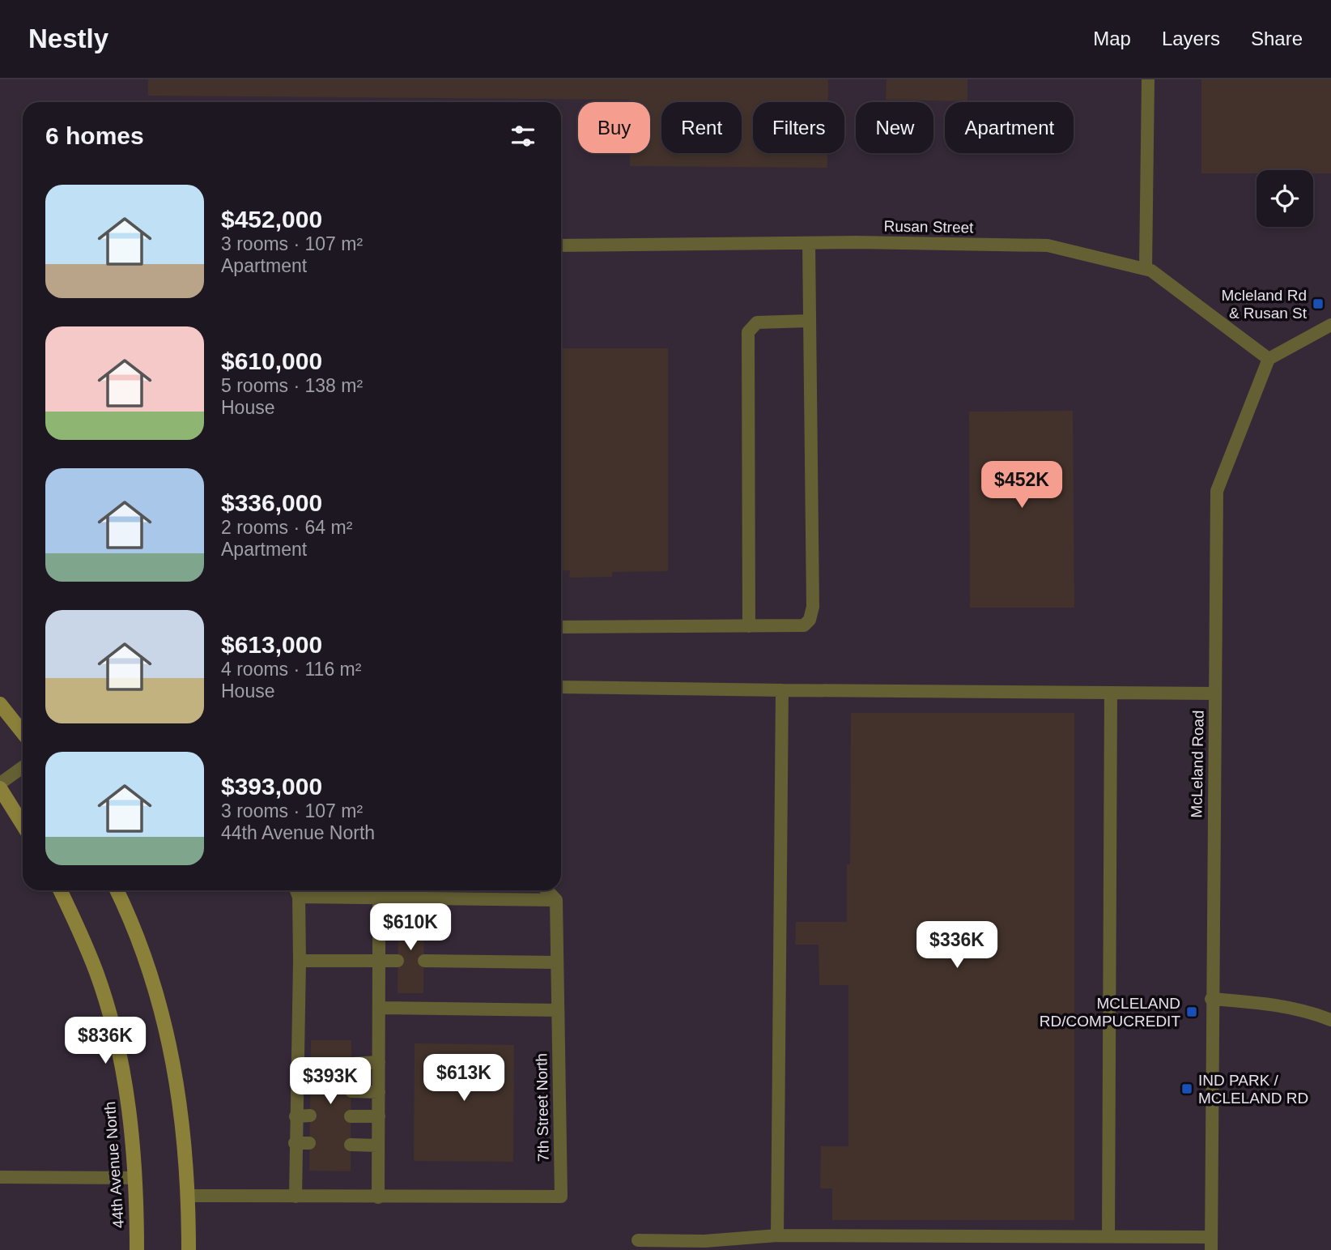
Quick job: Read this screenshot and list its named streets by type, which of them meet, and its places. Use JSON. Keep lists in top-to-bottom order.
{
  "streets": {
    "main road": ["44th Avenue North"],
    "lane": ["Rusan Street", "McLeland Road", "7th Street North"]
  },
  "crossings": [
    ["Rusan Street", "McLeland Road"]
  ],
  "places": {
    "transit": ["Mcleland Rd & Rusan St", "MCLELAND RD/COMPUCREDIT", "IND PARK / MCLELAND RD"]
  },
  "page": {
    "header": "Nestly",
    "nav": ["Map", "Layers", "Share"],
    "chip": [
      "Buy",
      "Rent",
      "Filters",
      "New",
      "Apartment"
    ],
    "heading": "6 homes",
    "list": [
      {
        "name": "$452,000",
        "note": "3 rooms · 107 m² · Apartment"
      },
      {
        "name": "$610,000",
        "note": "5 rooms · 138 m² · House"
      },
      {
        "name": "$336,000",
        "note": "2 rooms · 64 m² · Apartment"
      },
      {
        "name": "$613,000",
        "note": "4 rooms · 116 m² · House"
      },
      {
        "name": "$393,000",
        "note": "3 rooms · 107 m² · 44th Avenue North"
      }
    ],
    "price": [
      "$452K",
      "$610K",
      "$336K",
      "$836K",
      "$613K",
      "$393K"
    ]
  }
}
